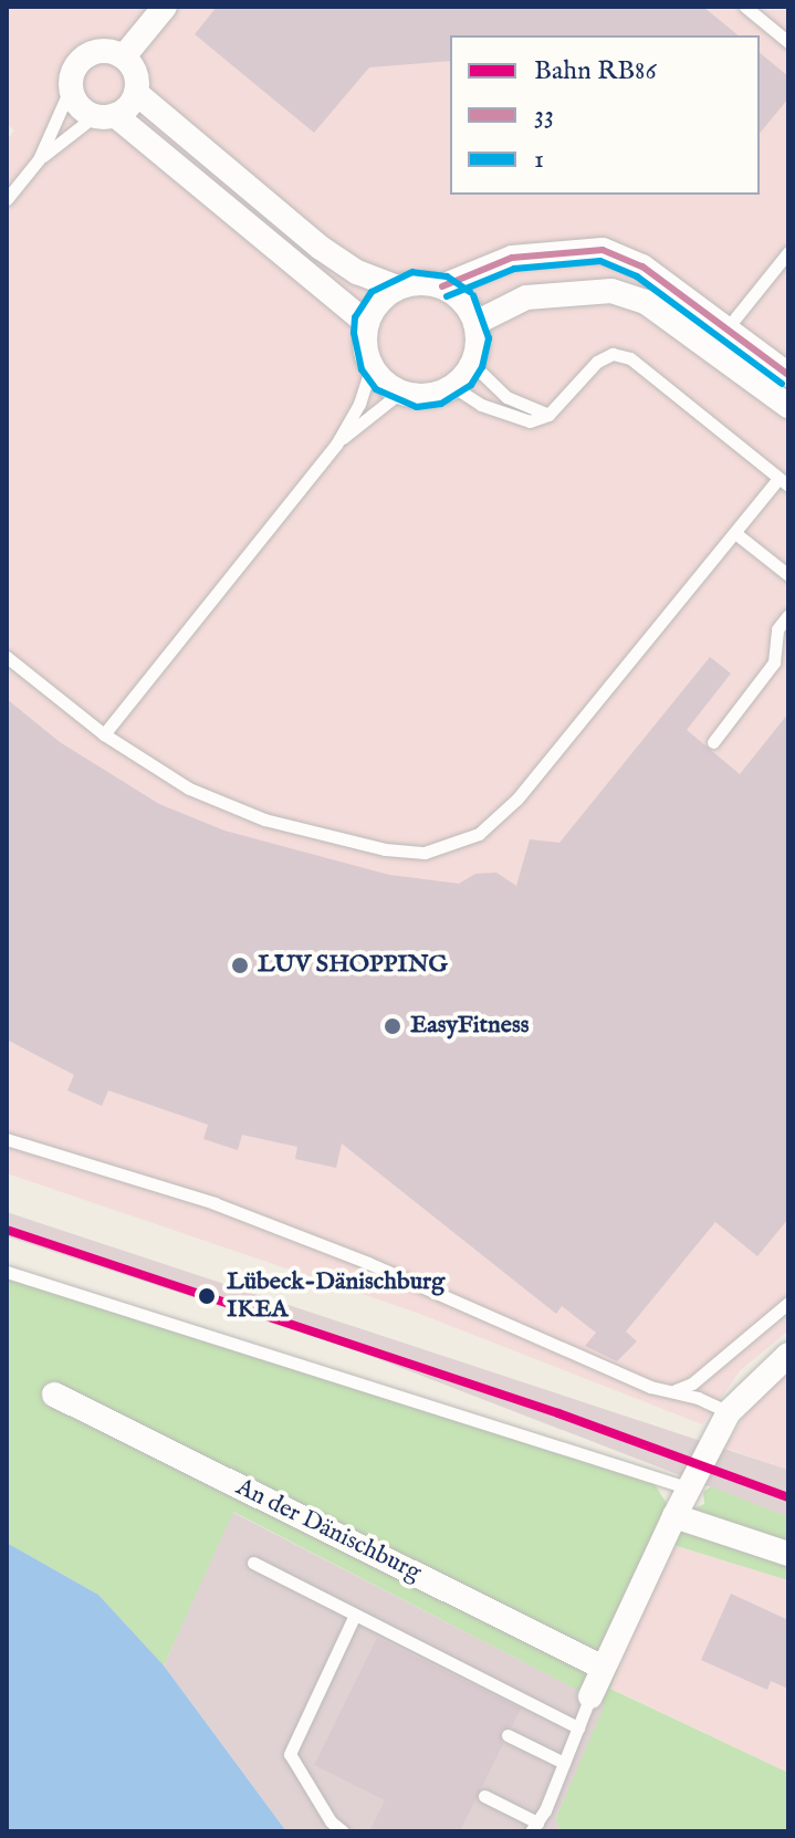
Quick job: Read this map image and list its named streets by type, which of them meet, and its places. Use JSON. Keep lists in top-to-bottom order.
{
  "streets": {
    "street": ["An der Dänischburg"]
  },
  "places": ["LUV SHOPPING", "EasyFitness", "Lübeck-Dänischburg IKEA"],
  "lines": ["transit line 33", "transit line 1", "rail line RB86"],
  "legend": ["Bahn RB86", "33", "1"]
}
